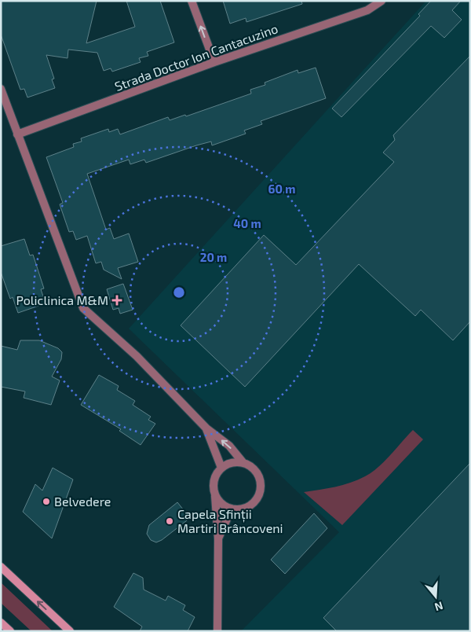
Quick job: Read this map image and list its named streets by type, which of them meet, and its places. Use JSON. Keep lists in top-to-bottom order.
{
  "streets": {
    "street": ["Strada Doctor Ion Cantacuzino"]
  },
  "places": {
    "health": ["Policlinica M&M"],
    "other": ["Belvedere", "Capela Sfinții Martiri Brâncoveni"]
  },
  "north": "bottom",
  "rings": ["60 m", "40 m", "20 m"]
}
